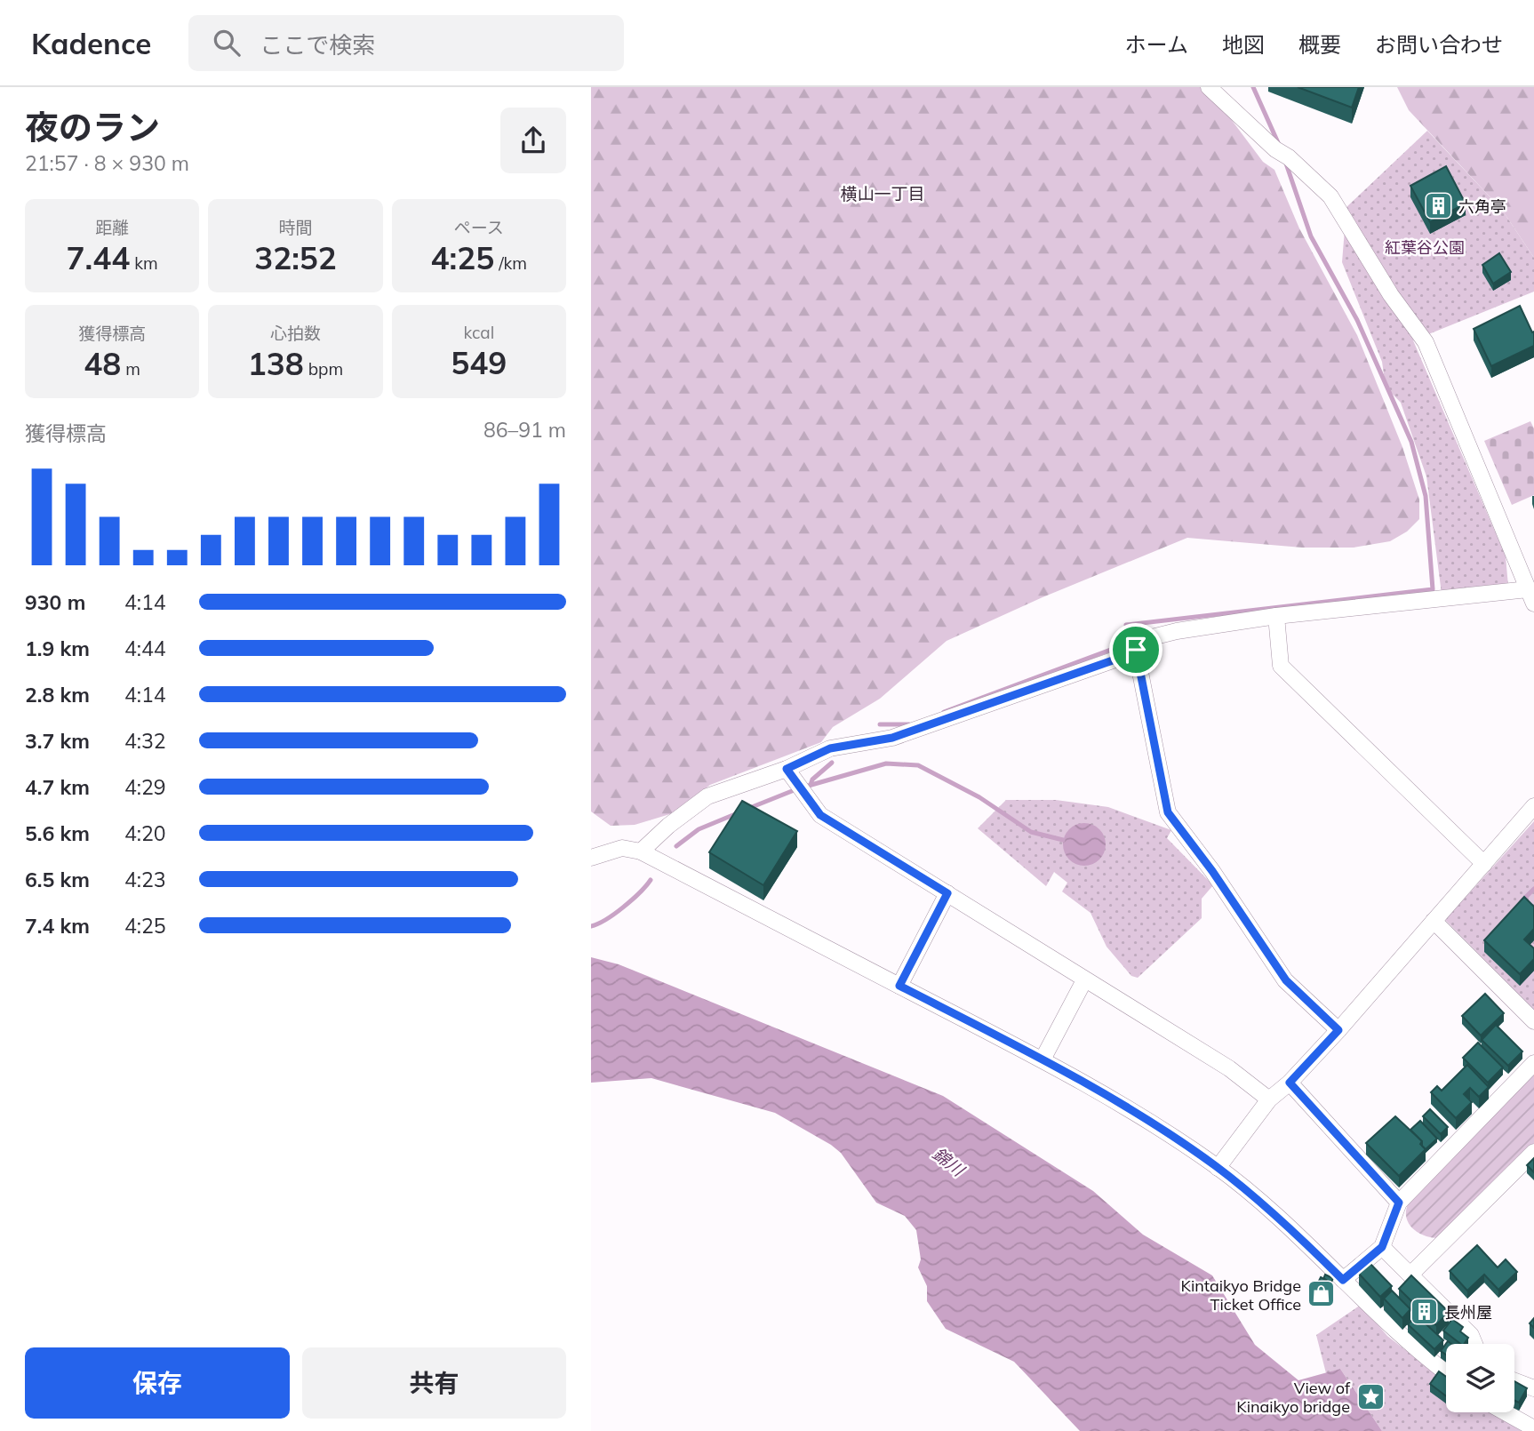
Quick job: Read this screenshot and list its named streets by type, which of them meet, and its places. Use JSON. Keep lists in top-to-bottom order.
{
  "districts": ["横山一丁目"],
  "water": ["錦川"],
  "parks": ["紅葉谷公園"],
  "places": {
    "building": ["六角亭", "長州屋"],
    "shop": ["Kintaikyo Bridge Ticket Office"],
    "place": ["View of Kinaikyo bridge"]
  },
  "page": {
    "header": "Kadence",
    "search": "ここで検索",
    "nav": [
      "ホーム",
      "地図",
      "概要",
      "お問い合わせ"
    ],
    "heading": ["夜のラン", "21:57 · 8 × 930 m"],
    "stats": [
      ["距離", "7.44 km"],
      ["時間", "32:52"],
      ["ペース", "4:25 /km"],
      ["獲得標高", "48 m"],
      ["心拍数", "138 bpm"],
      ["kcal", "549"]
    ],
    "chart": ["獲得標高", "86–91 m"],
    "list": [
      {
        "name": "930 m",
        "note": "4:14"
      },
      {
        "name": "1.9 km",
        "note": "4:44"
      },
      {
        "name": "2.8 km",
        "note": "4:14"
      },
      {
        "name": "3.7 km",
        "note": "4:32"
      },
      {
        "name": "4.7 km",
        "note": "4:29"
      },
      {
        "name": "5.6 km",
        "note": "4:20"
      },
      {
        "name": "6.5 km",
        "note": "4:23"
      },
      {
        "name": "7.4 km",
        "note": "4:25"
      }
    ],
    "buttons": ["保存", "共有"]
  }
}
